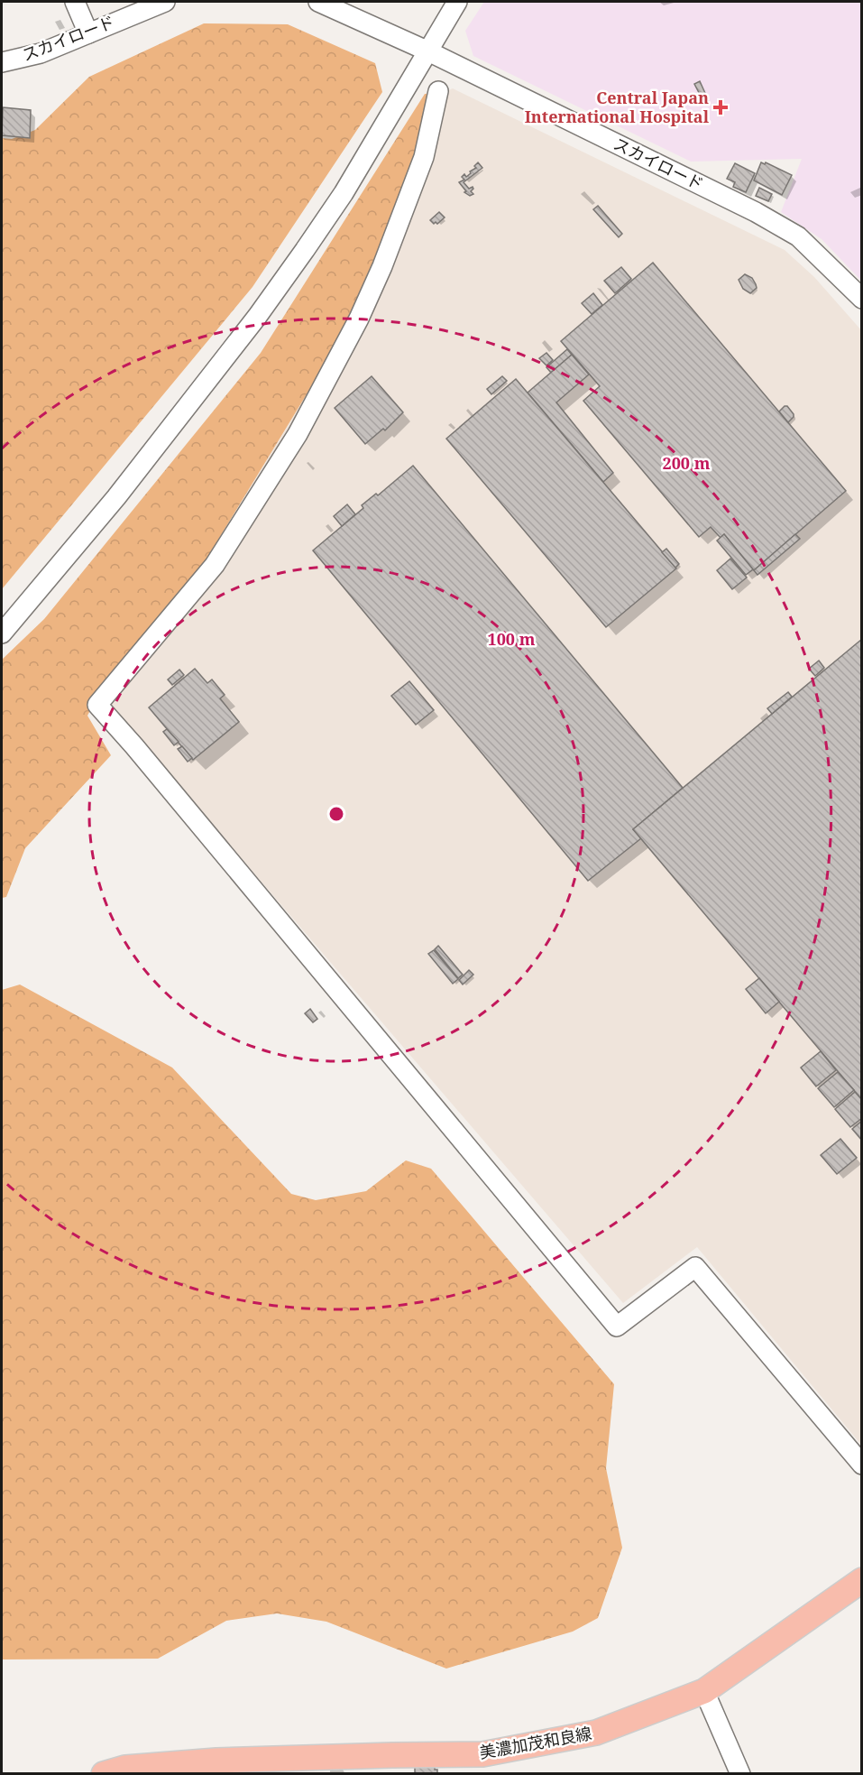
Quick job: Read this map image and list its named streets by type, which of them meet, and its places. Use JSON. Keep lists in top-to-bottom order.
{
  "streets": {
    "main road": ["美濃加茂和良線"],
    "street": ["スカイロード"]
  },
  "places": {
    "health": ["Central Japan International Hospital"]
  },
  "rings": ["200 m", "100 m"]
}
